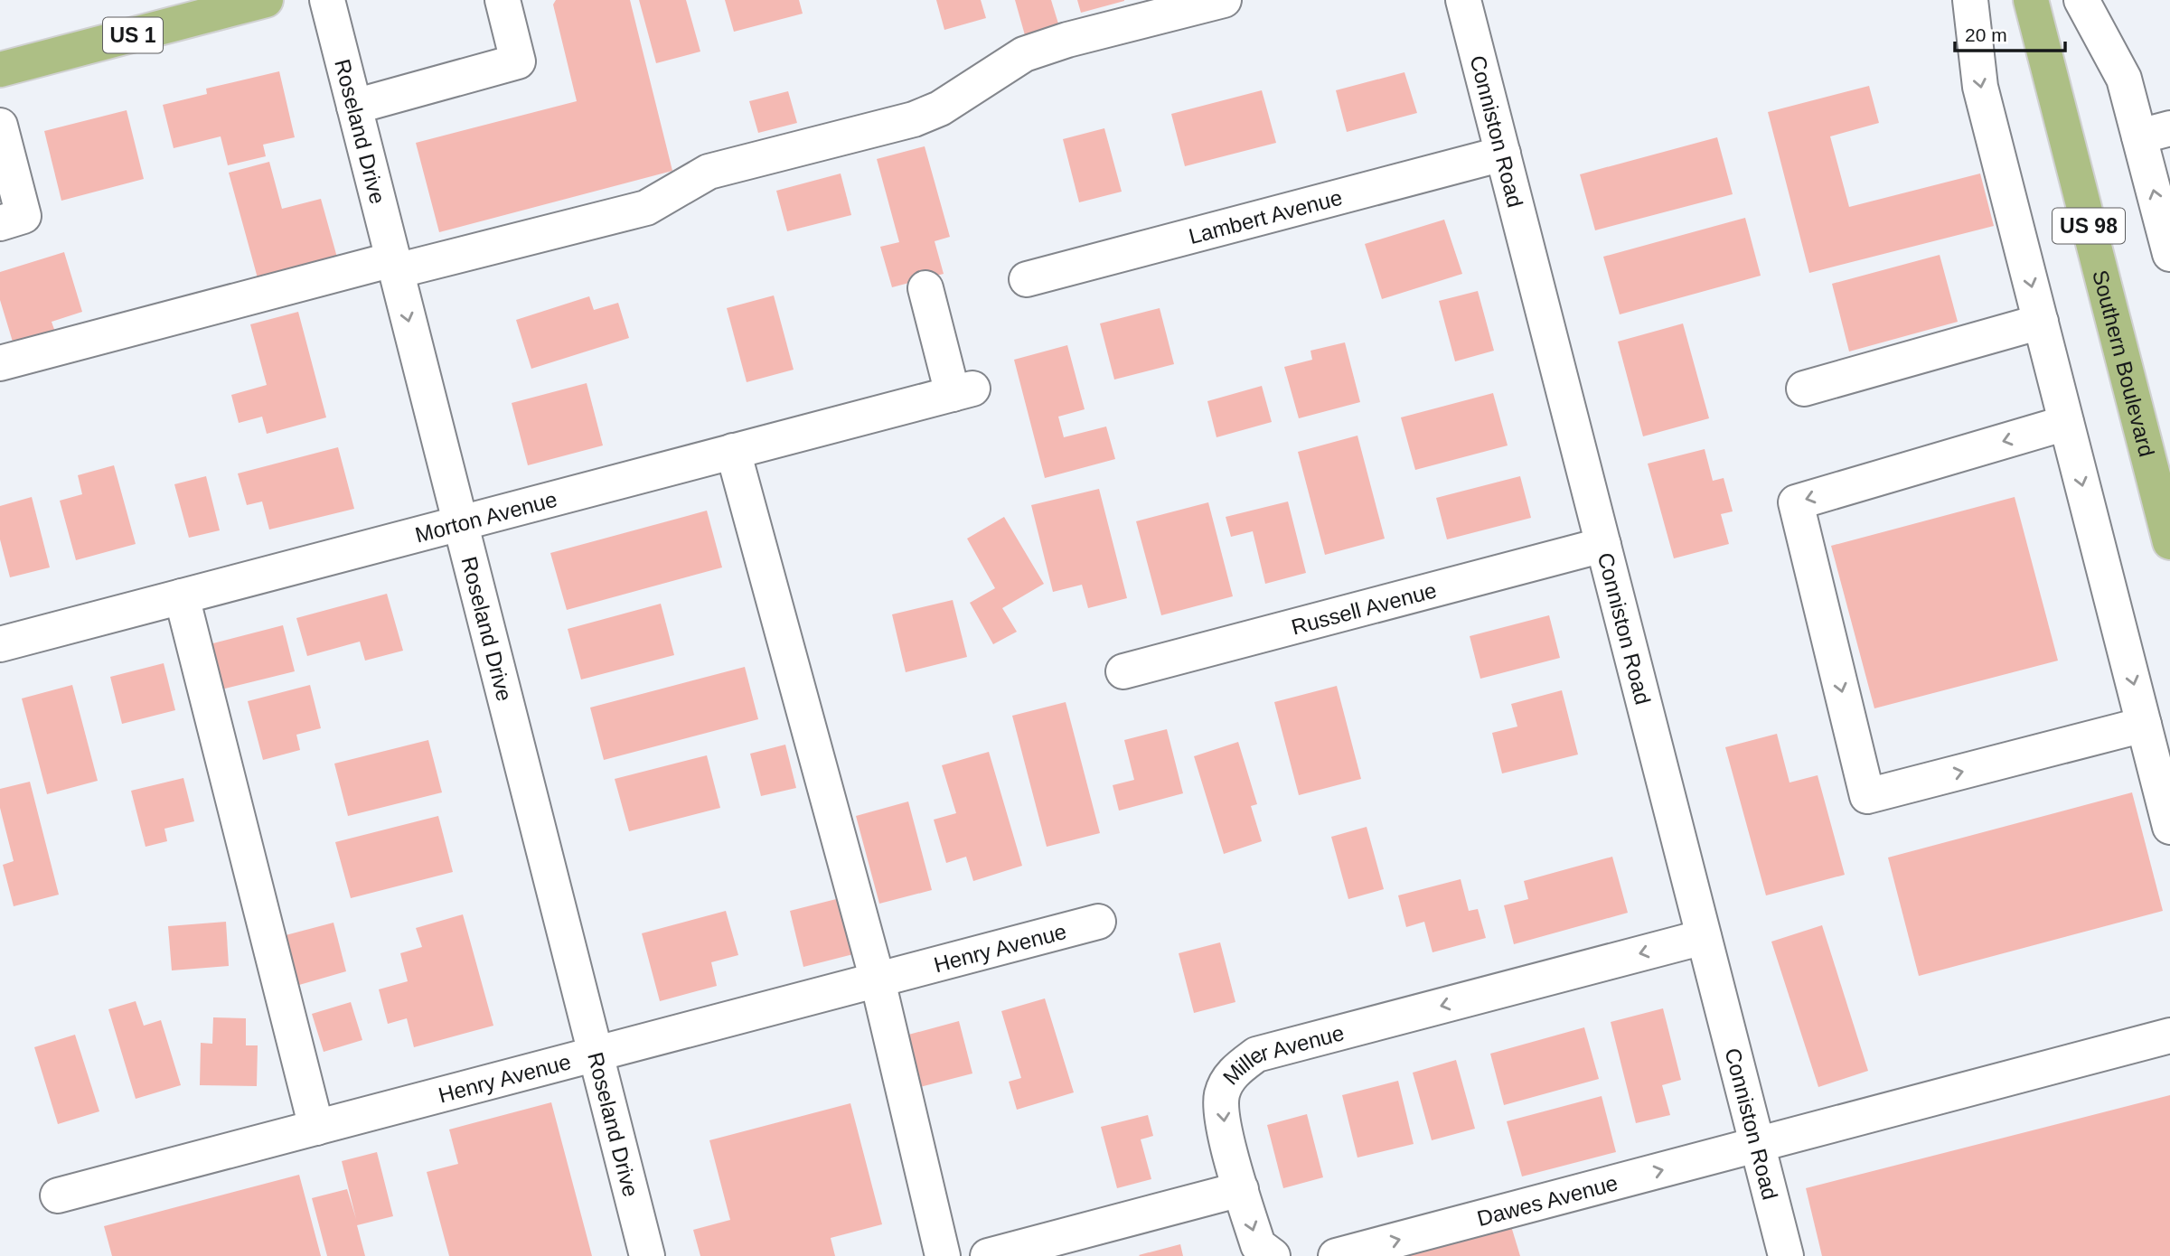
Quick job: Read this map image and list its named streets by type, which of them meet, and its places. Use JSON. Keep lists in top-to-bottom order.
{
  "streets": {
    "main road": ["US 1", "US 98", "Southern Boulevard"],
    "street": [
      "Roseland Drive",
      "Conniston Road",
      "Lambert Avenue",
      "Morton Avenue",
      "Russell Avenue",
      "Henry Avenue",
      "Miller Avenue",
      "Dawes Avenue"
    ]
  },
  "crossings": [
    ["Roseland Drive", "Morton Avenue"],
    ["Roseland Drive", "Henry Avenue"],
    ["Conniston Road", "Lambert Avenue"],
    ["Conniston Road", "Russell Avenue"],
    ["Conniston Road", "Miller Avenue"],
    ["Conniston Road", "Dawes Avenue"]
  ],
  "one_way": ["Miller Avenue", "Dawes Avenue"],
  "scale_bar": "20 m"
}
